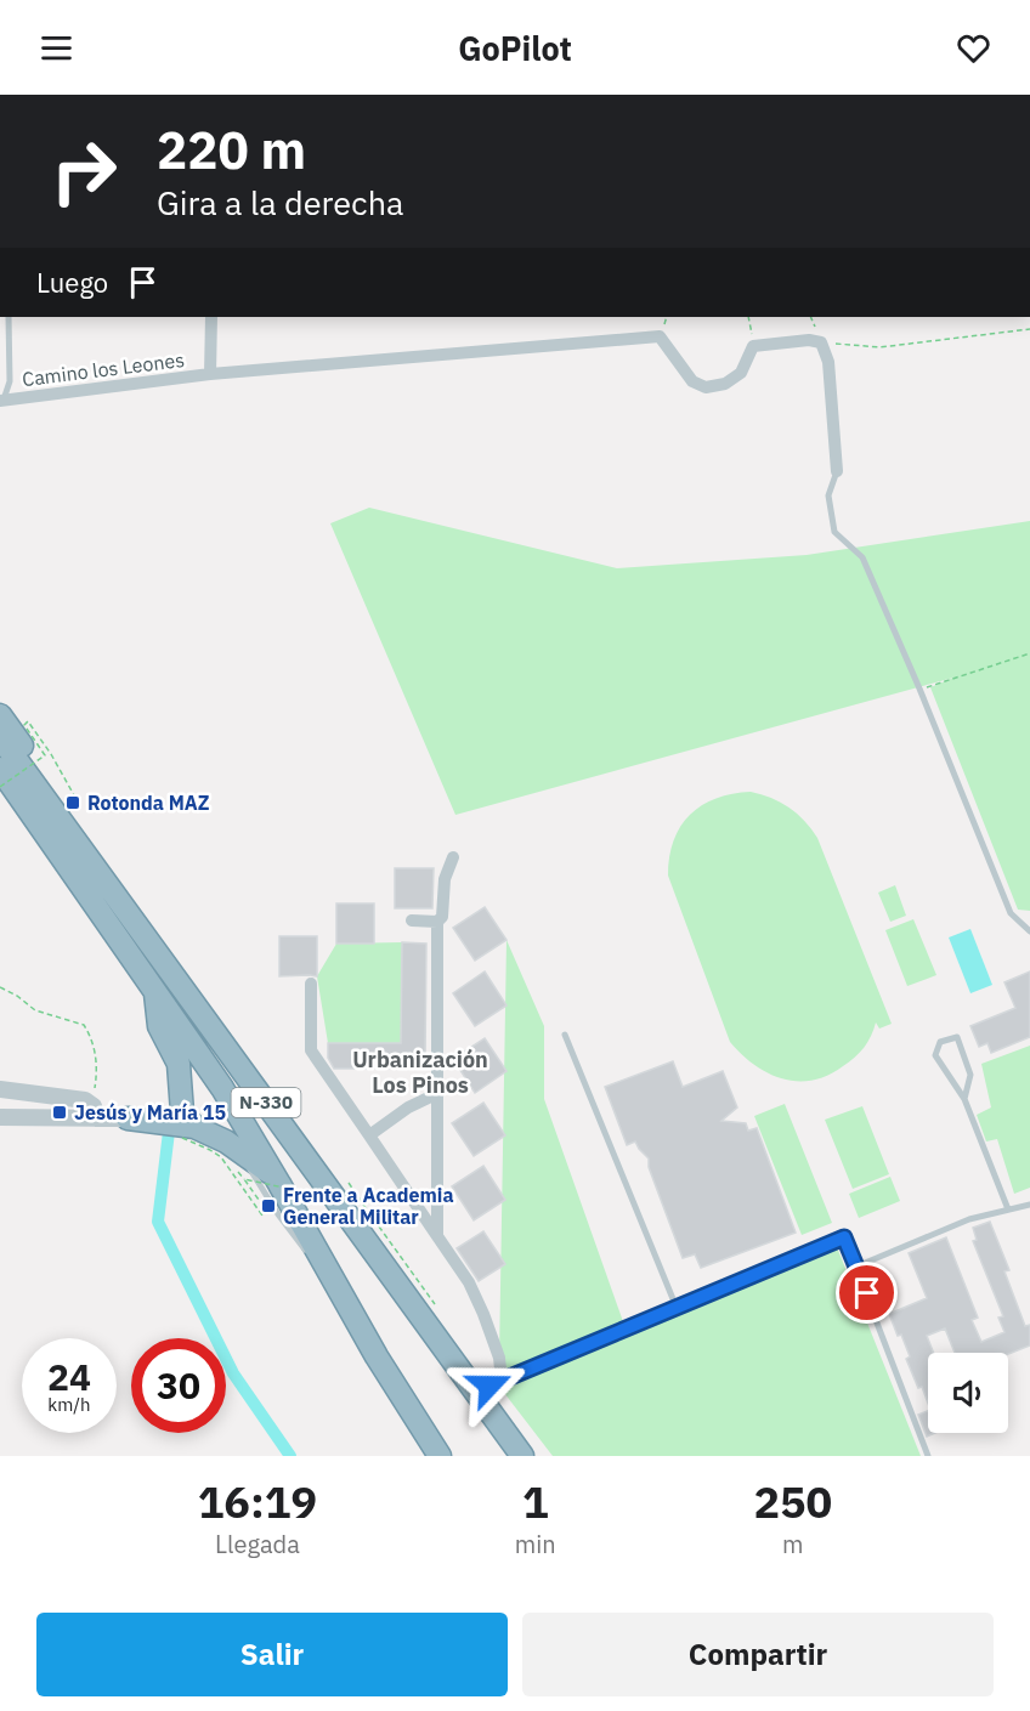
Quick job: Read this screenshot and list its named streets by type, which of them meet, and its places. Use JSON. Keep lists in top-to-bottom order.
{
  "streets": {
    "highway": ["N-330"],
    "street": ["Camino los Leones"]
  },
  "districts": ["Urbanización Los Pinos"],
  "places": {
    "transit": ["Rotonda MAZ", "Jesús y María 15", "Frente a Academia General Militar"]
  },
  "page": {
    "header": "GoPilot",
    "turn": ["220 m", "Gira a la derecha"],
    "then": "Luego",
    "speed": "24 km/h",
    "limit": "30",
    "eta": [
      "16:19",
      "Llegada",
      "1",
      "min",
      "250",
      "m"
    ],
    "buttons": ["Salir", "Compartir"]
  }
}
